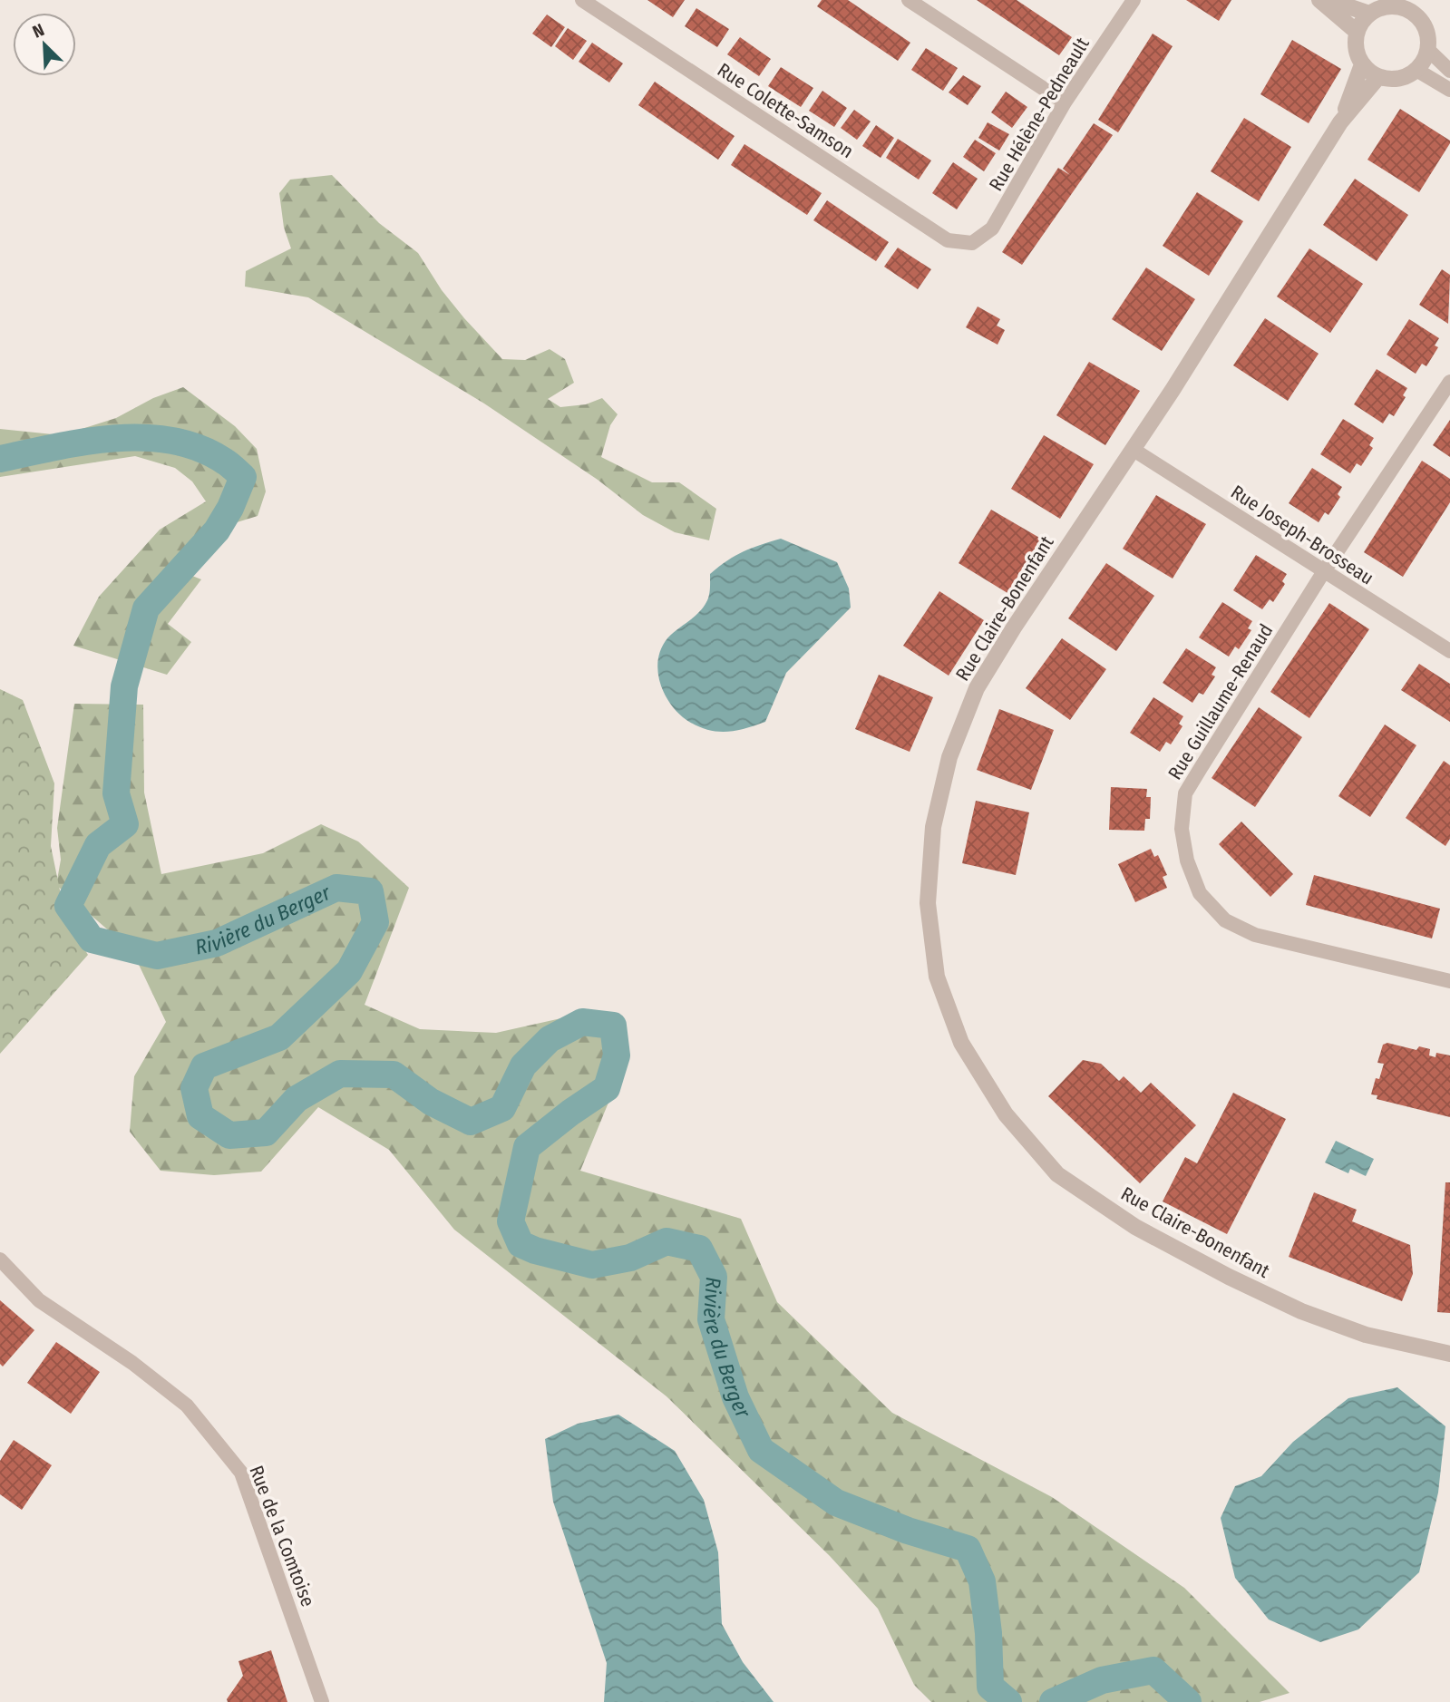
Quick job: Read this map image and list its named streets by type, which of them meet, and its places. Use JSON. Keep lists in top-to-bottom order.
{
  "streets": {
    "street": [
      "Rue Colette-Samson",
      "Rue Hélène-Pedneault",
      "Rue Joseph-Brosseau",
      "Rue Claire-Bonenfant",
      "Rue Guillaume-Renaud",
      "Rue de la Comtoise"
    ]
  },
  "crossings": [
    ["Rue Colette-Samson", "Rue Hélène-Pedneault"],
    ["Rue Joseph-Brosseau", "Rue Claire-Bonenfant"],
    ["Rue Joseph-Brosseau", "Rue Guillaume-Renaud"]
  ],
  "water": ["Rivière du Berger"],
  "north": "top left"
}
